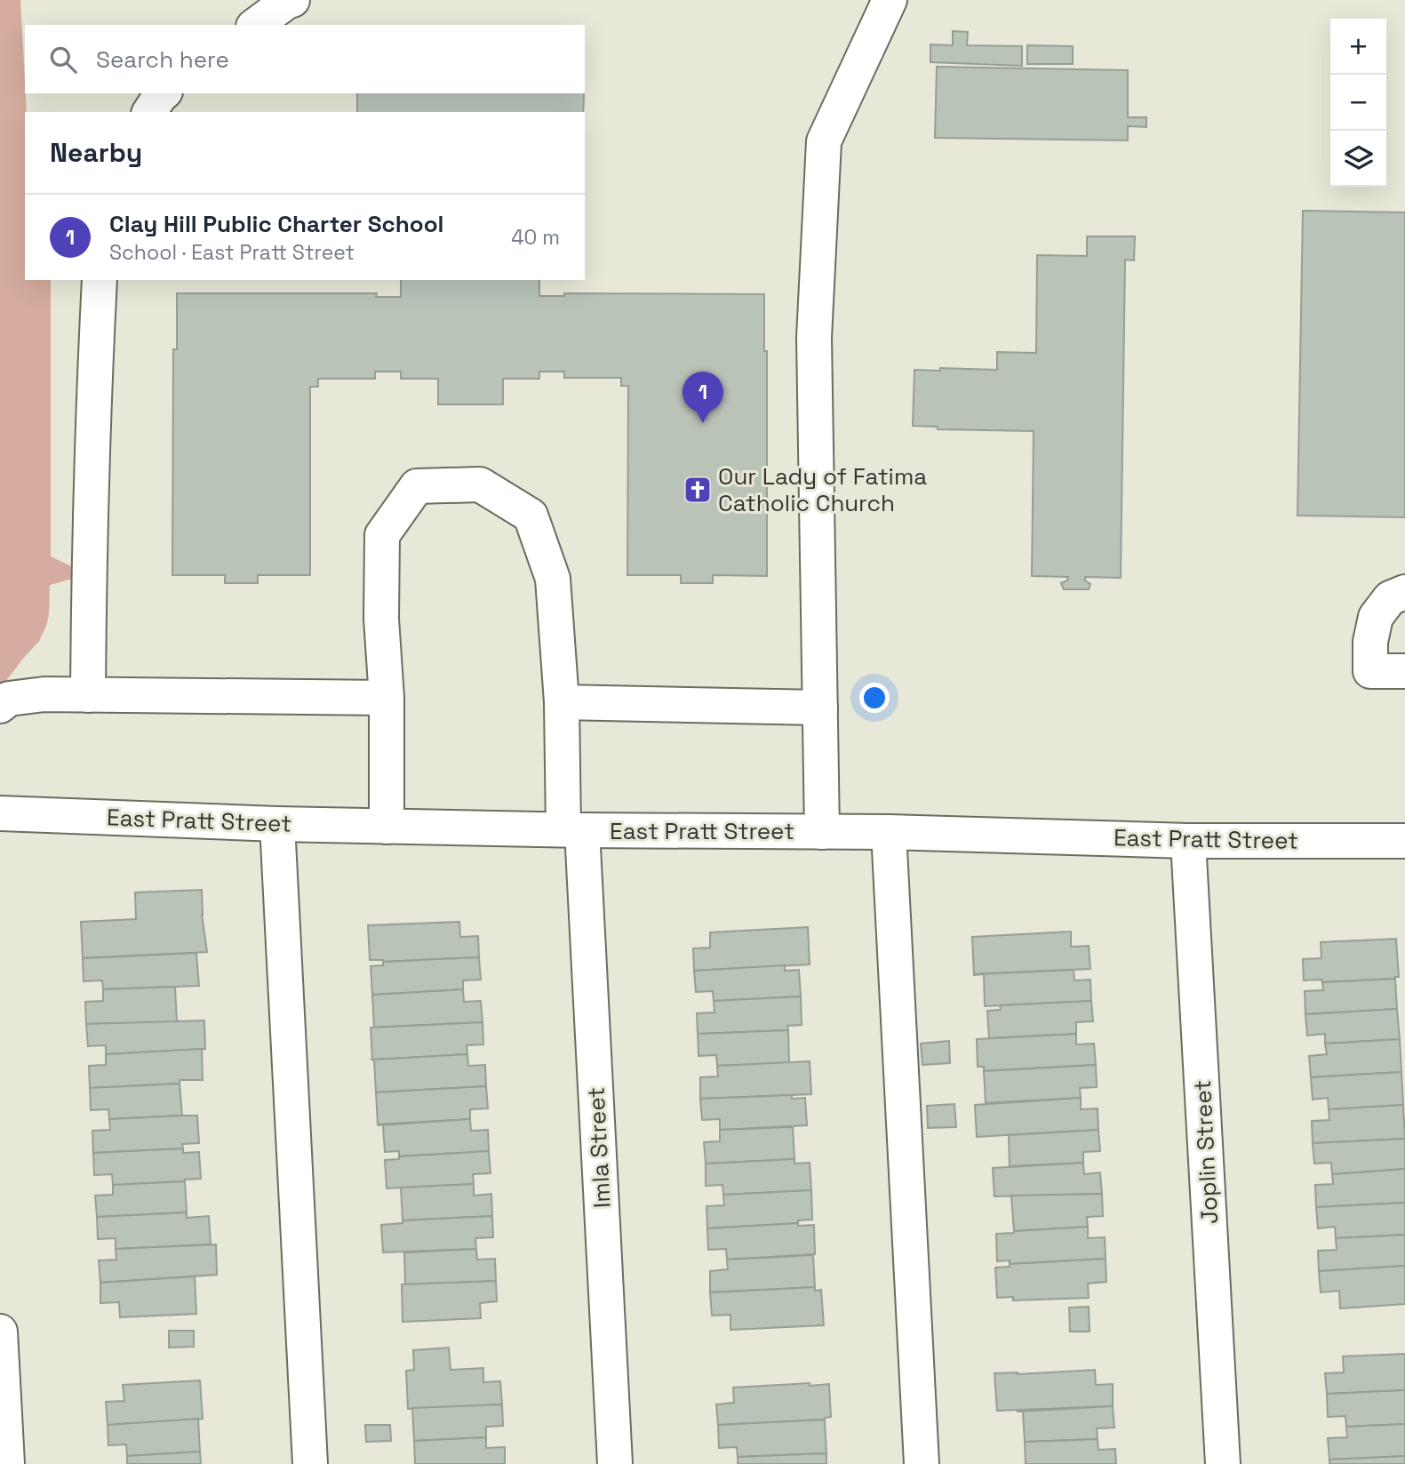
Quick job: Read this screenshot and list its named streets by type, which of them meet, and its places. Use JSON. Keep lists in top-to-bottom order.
{
  "streets": {
    "street": ["East Pratt Street", "Imla Street", "Joplin Street"]
  },
  "crossings": [
    ["East Pratt Street", "Imla Street"],
    ["East Pratt Street", "Joplin Street"]
  ],
  "places": {
    "church": ["Our Lady of Fatima Catholic Church"]
  },
  "page": {
    "map_buttons": ["+", "−"],
    "search": "Search here",
    "heading": "Nearby",
    "list": [
      {
        "mark": "1",
        "name": "Clay Hill Public Charter School",
        "note": "School · East Pratt Street",
        "value": "40 m"
      }
    ],
    "pins": "1"
  }
}
